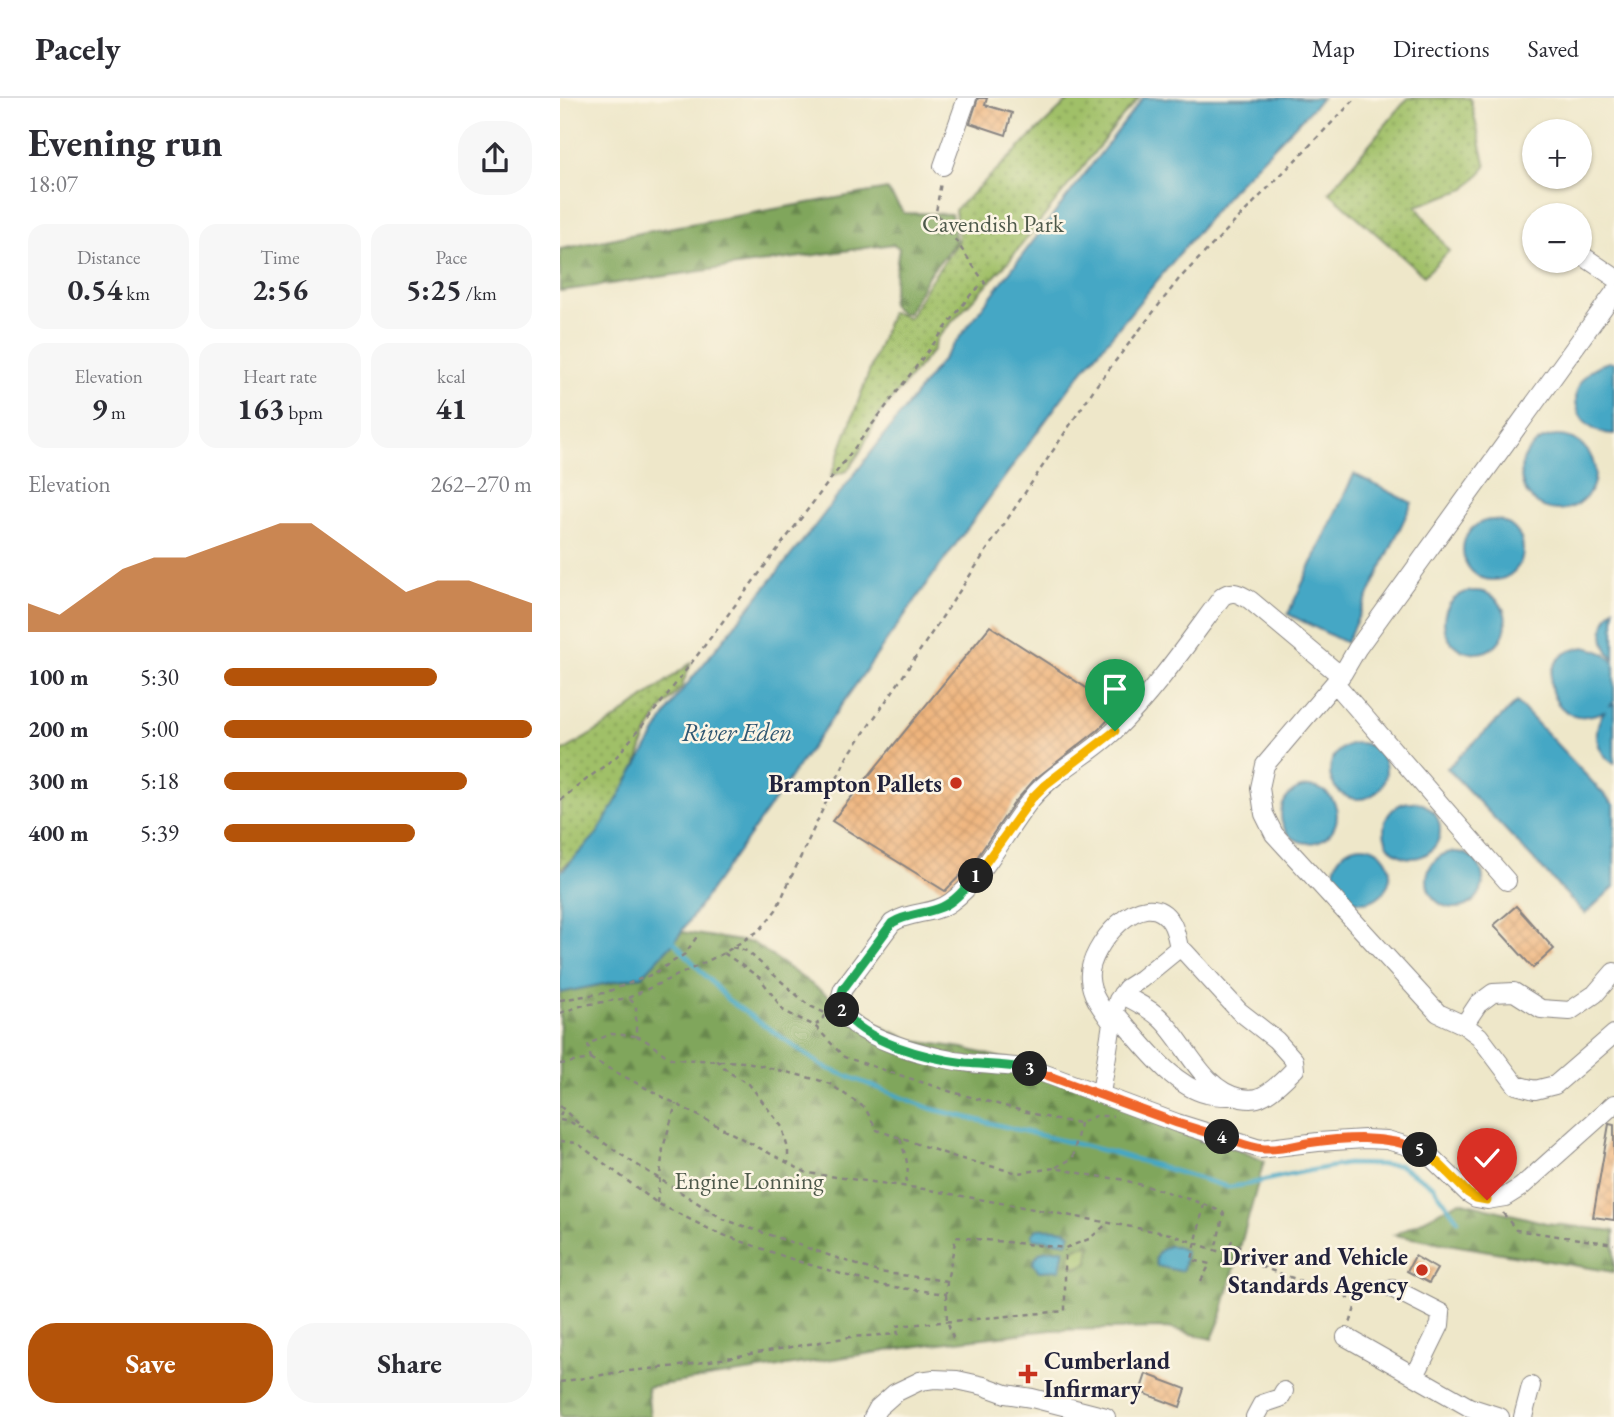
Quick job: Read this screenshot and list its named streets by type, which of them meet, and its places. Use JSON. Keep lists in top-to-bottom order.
{
  "water": ["River Eden"],
  "parks": ["Cavendish Park", "Engine Lonning"],
  "places": {
    "other": ["Brampton Pallets", "Driver and Vehicle Standards Agency"],
    "health": ["Cumberland Infirmary"]
  },
  "page": {
    "header": "Pacely",
    "nav": ["Map", "Directions", "Saved"],
    "heading": ["Evening run", "18:07"],
    "map_buttons": ["+", "−"],
    "stats": [
      ["Distance", "0.54 km"],
      ["Time", "2:56"],
      ["Pace", "5:25 /km"],
      ["Elevation", "9 m"],
      ["Heart rate", "163 bpm"],
      ["kcal", "41"]
    ],
    "chart": ["Elevation", "262–270 m"],
    "list": [
      {
        "name": "100 m",
        "note": "5:30"
      },
      {
        "name": "200 m",
        "note": "5:00"
      },
      {
        "name": "300 m",
        "note": "5:18"
      },
      {
        "name": "400 m",
        "note": "5:39"
      }
    ],
    "pins": [
      "1",
      "2",
      "3",
      "4",
      "5"
    ],
    "buttons": ["Save", "Share"]
  }
}
